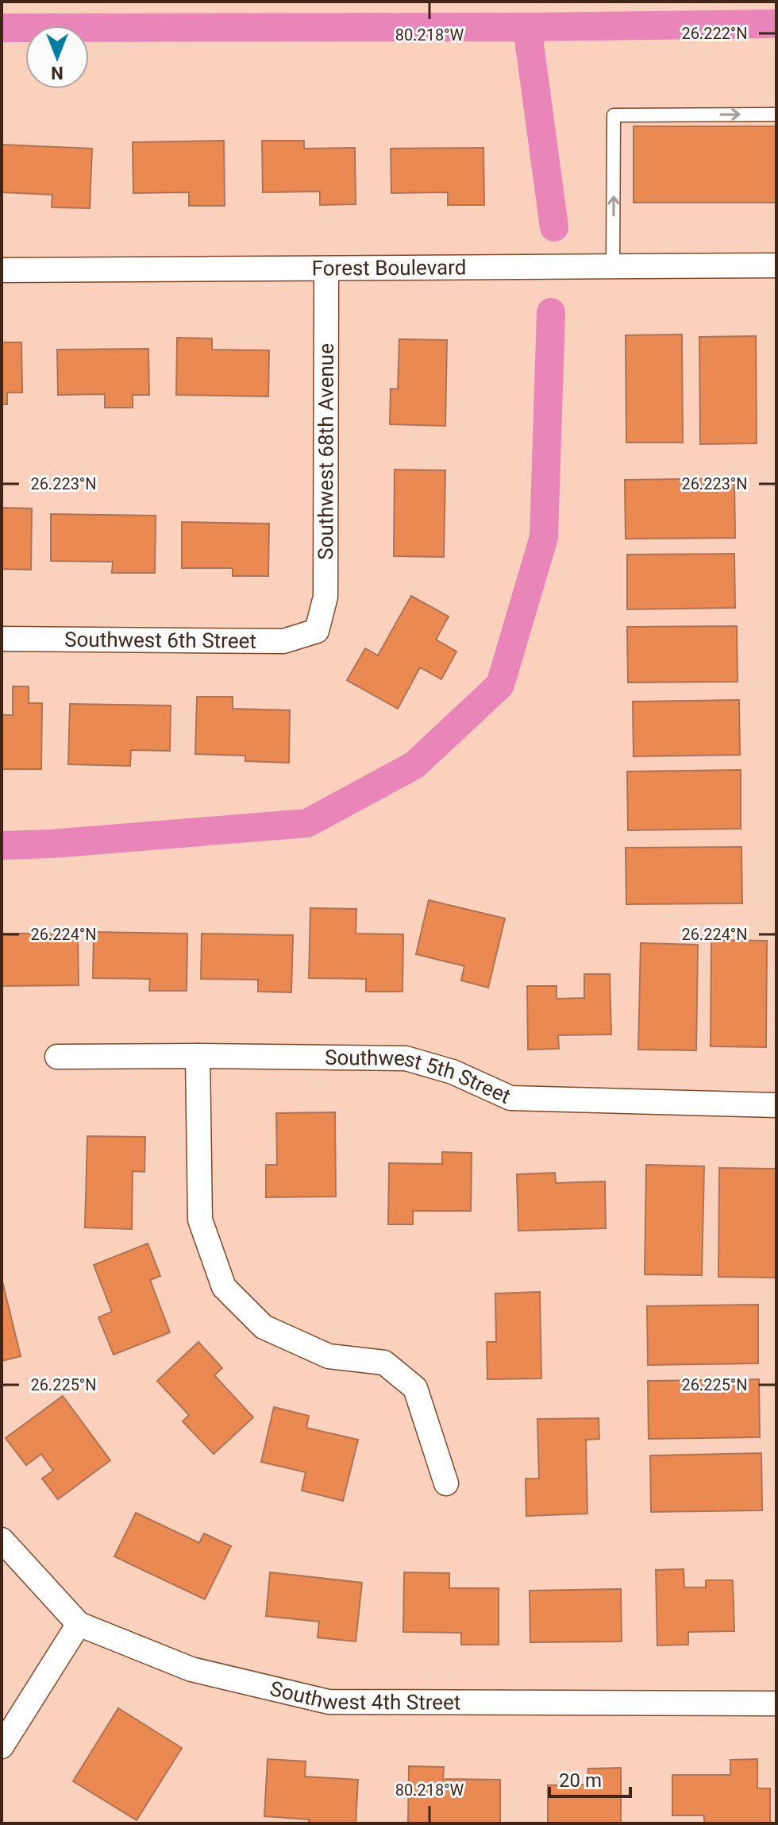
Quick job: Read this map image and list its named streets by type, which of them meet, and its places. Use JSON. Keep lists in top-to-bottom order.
{
  "streets": {
    "street": [
      "Forest Boulevard",
      "Southwest 68th Avenue",
      "Southwest 6th Street",
      "Southwest 5th Street",
      "Southwest 4th Street"
    ]
  },
  "crossings": [
    ["Forest Boulevard", "Southwest 68th Avenue"],
    ["Southwest 68th Avenue", "Southwest 6th Street"]
  ],
  "scale_bar": "20 m",
  "north": "bottom",
  "coordinates": [
    "26.222°N",
    "80.218°W",
    "26.223°N",
    "26.224°N",
    "26.225°N"
  ]
}
